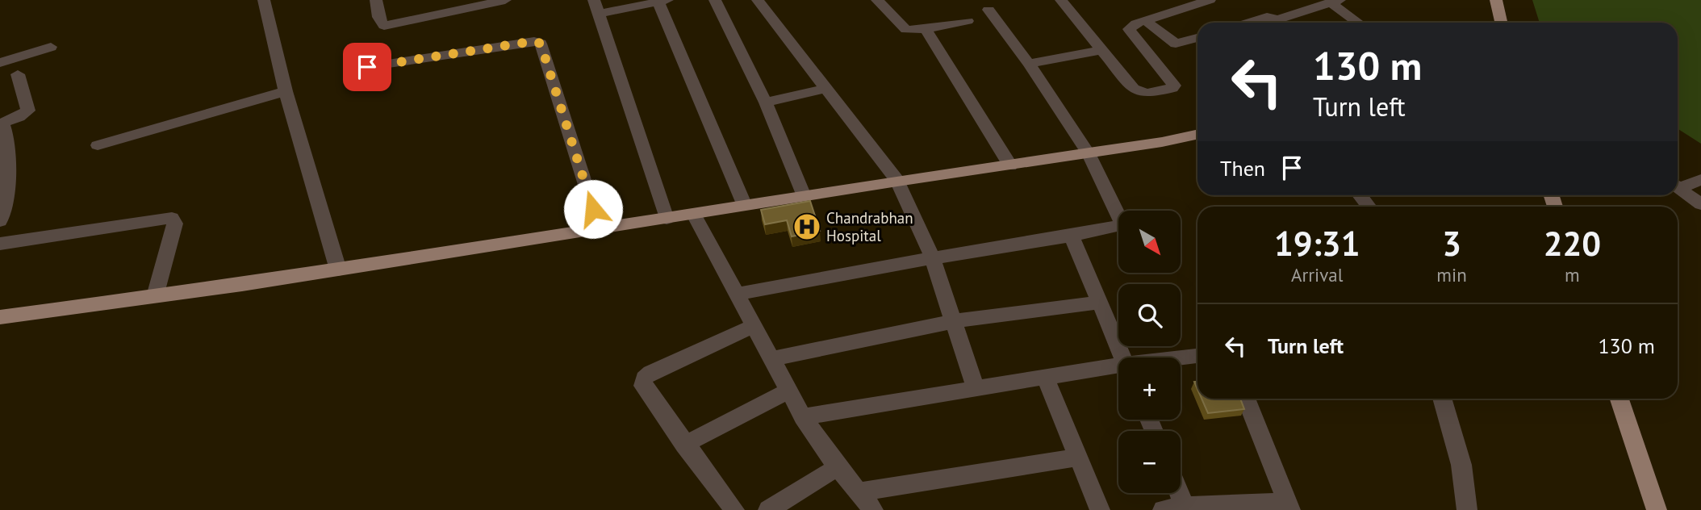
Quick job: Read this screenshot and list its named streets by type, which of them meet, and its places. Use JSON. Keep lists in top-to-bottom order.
{
  "places": {
    "hospital": ["Chandrabhan Hospital"]
  },
  "north": "bottom right",
  "page": {
    "turn": ["130 m", "Turn left"],
    "then": "Then",
    "eta": [
      "19:31",
      "Arrival",
      "3",
      "min",
      "220",
      "m"
    ],
    "map_buttons": ["+", "−"],
    "list": [
      {
        "name": "Turn left",
        "value": "130 m"
      }
    ]
  }
}
